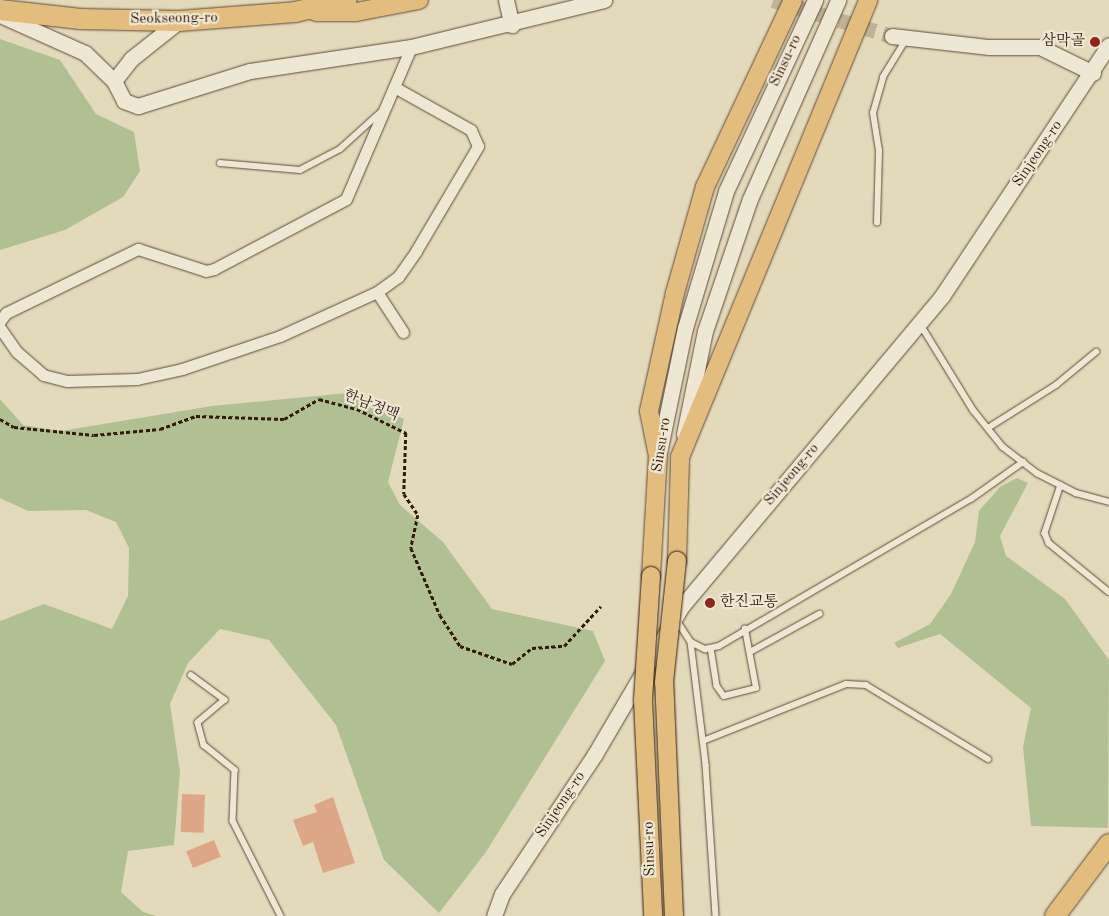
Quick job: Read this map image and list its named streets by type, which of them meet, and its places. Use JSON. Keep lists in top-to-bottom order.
{
  "streets": {
    "highway": ["Seokseong-ro"],
    "main road": ["Sinsu-ro"],
    "street": ["Sinjeong-ro"],
    "path": ["한남정맥"]
  },
  "places": ["삼막골", "한진교통"]
}
